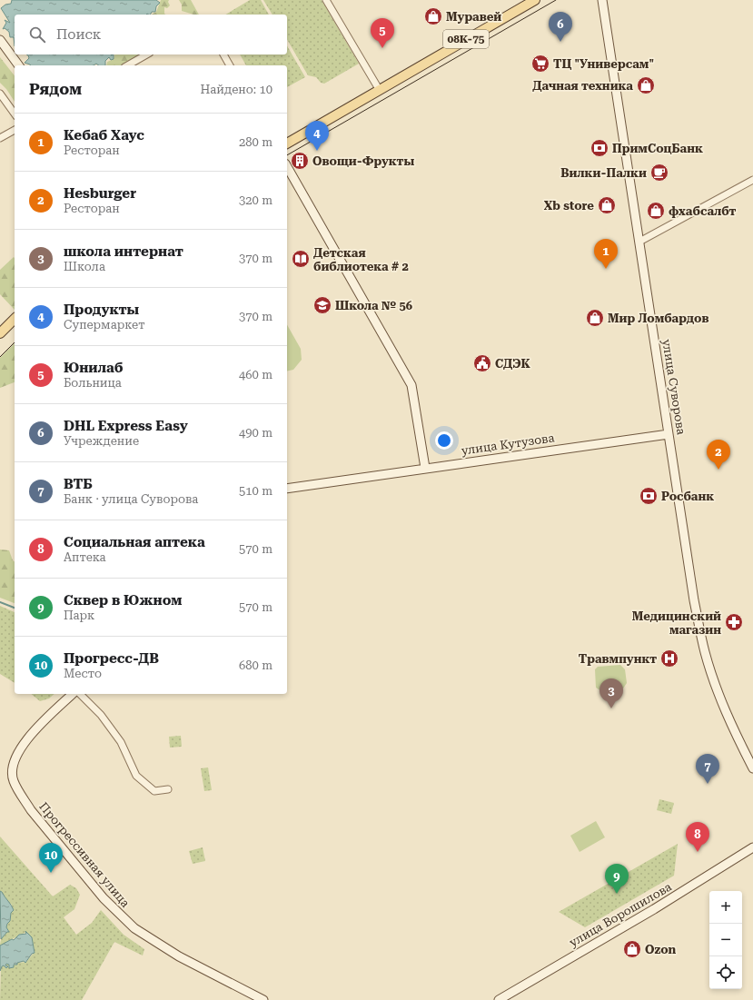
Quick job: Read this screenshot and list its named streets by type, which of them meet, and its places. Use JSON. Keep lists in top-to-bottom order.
{
  "streets": {
    "main road": ["08К-75"],
    "street": [
      "улица Суворова",
      "улица Кутузова",
      "Прогрессивная улица",
      "улица Ворошилова"
    ]
  },
  "crossings": [
    ["улица Суворова", "улица Кутузова"]
  ],
  "places": {
    "shop": [
      "Муравей",
      "Дачная техника",
      "Xb store",
      "фхабсалбт",
      "Мир Ломбардов",
      "Ozon"
    ],
    "supermarket": ["ТЦ \"Универсам\""],
    "bank": ["ПримСоцБанк", "Росбанк"],
    "building": ["Овощи-Фрукты"],
    "cafe": ["Вилки-Палки"],
    "library": ["Детская библиотека # 2"],
    "school or university": ["Школа № 56"],
    "public building": ["СДЭК"],
    "pharmacy": ["Медицинский магазин"],
    "hospital": ["Травмпункт"]
  },
  "page": {
    "pins": [
      "6",
      "5",
      "4",
      "1",
      "2",
      "3",
      "7",
      "8",
      "10",
      "9"
    ],
    "search": "Поиск",
    "heading": ["Рядом", "Найдено: 10"],
    "list": [
      {
        "mark": "1",
        "name": "Кебаб Хаус",
        "note": "Ресторан",
        "value": "280 m"
      },
      {
        "mark": "2",
        "name": "Hesburger",
        "note": "Ресторан",
        "value": "320 m"
      },
      {
        "mark": "3",
        "name": "школа интернат",
        "note": "Школа",
        "value": "370 m"
      },
      {
        "mark": "4",
        "name": "Продукты",
        "note": "Супермаркет",
        "value": "370 m"
      },
      {
        "mark": "5",
        "name": "Юнилаб",
        "note": "Больница",
        "value": "460 m"
      },
      {
        "mark": "6",
        "name": "DHL Express Easy",
        "note": "Учреждение",
        "value": "490 m"
      },
      {
        "mark": "7",
        "name": "ВТБ",
        "note": "Банк · улица Суворова",
        "value": "510 m"
      },
      {
        "mark": "8",
        "name": "Социальная аптека",
        "note": "Аптека",
        "value": "570 m"
      },
      {
        "mark": "9",
        "name": "Сквер в Южном",
        "note": "Парк",
        "value": "570 m"
      },
      {
        "mark": "10",
        "name": "Прогресс-ДВ",
        "note": "Место",
        "value": "680 m"
      }
    ],
    "map_buttons": ["+", "−"]
  }
}
